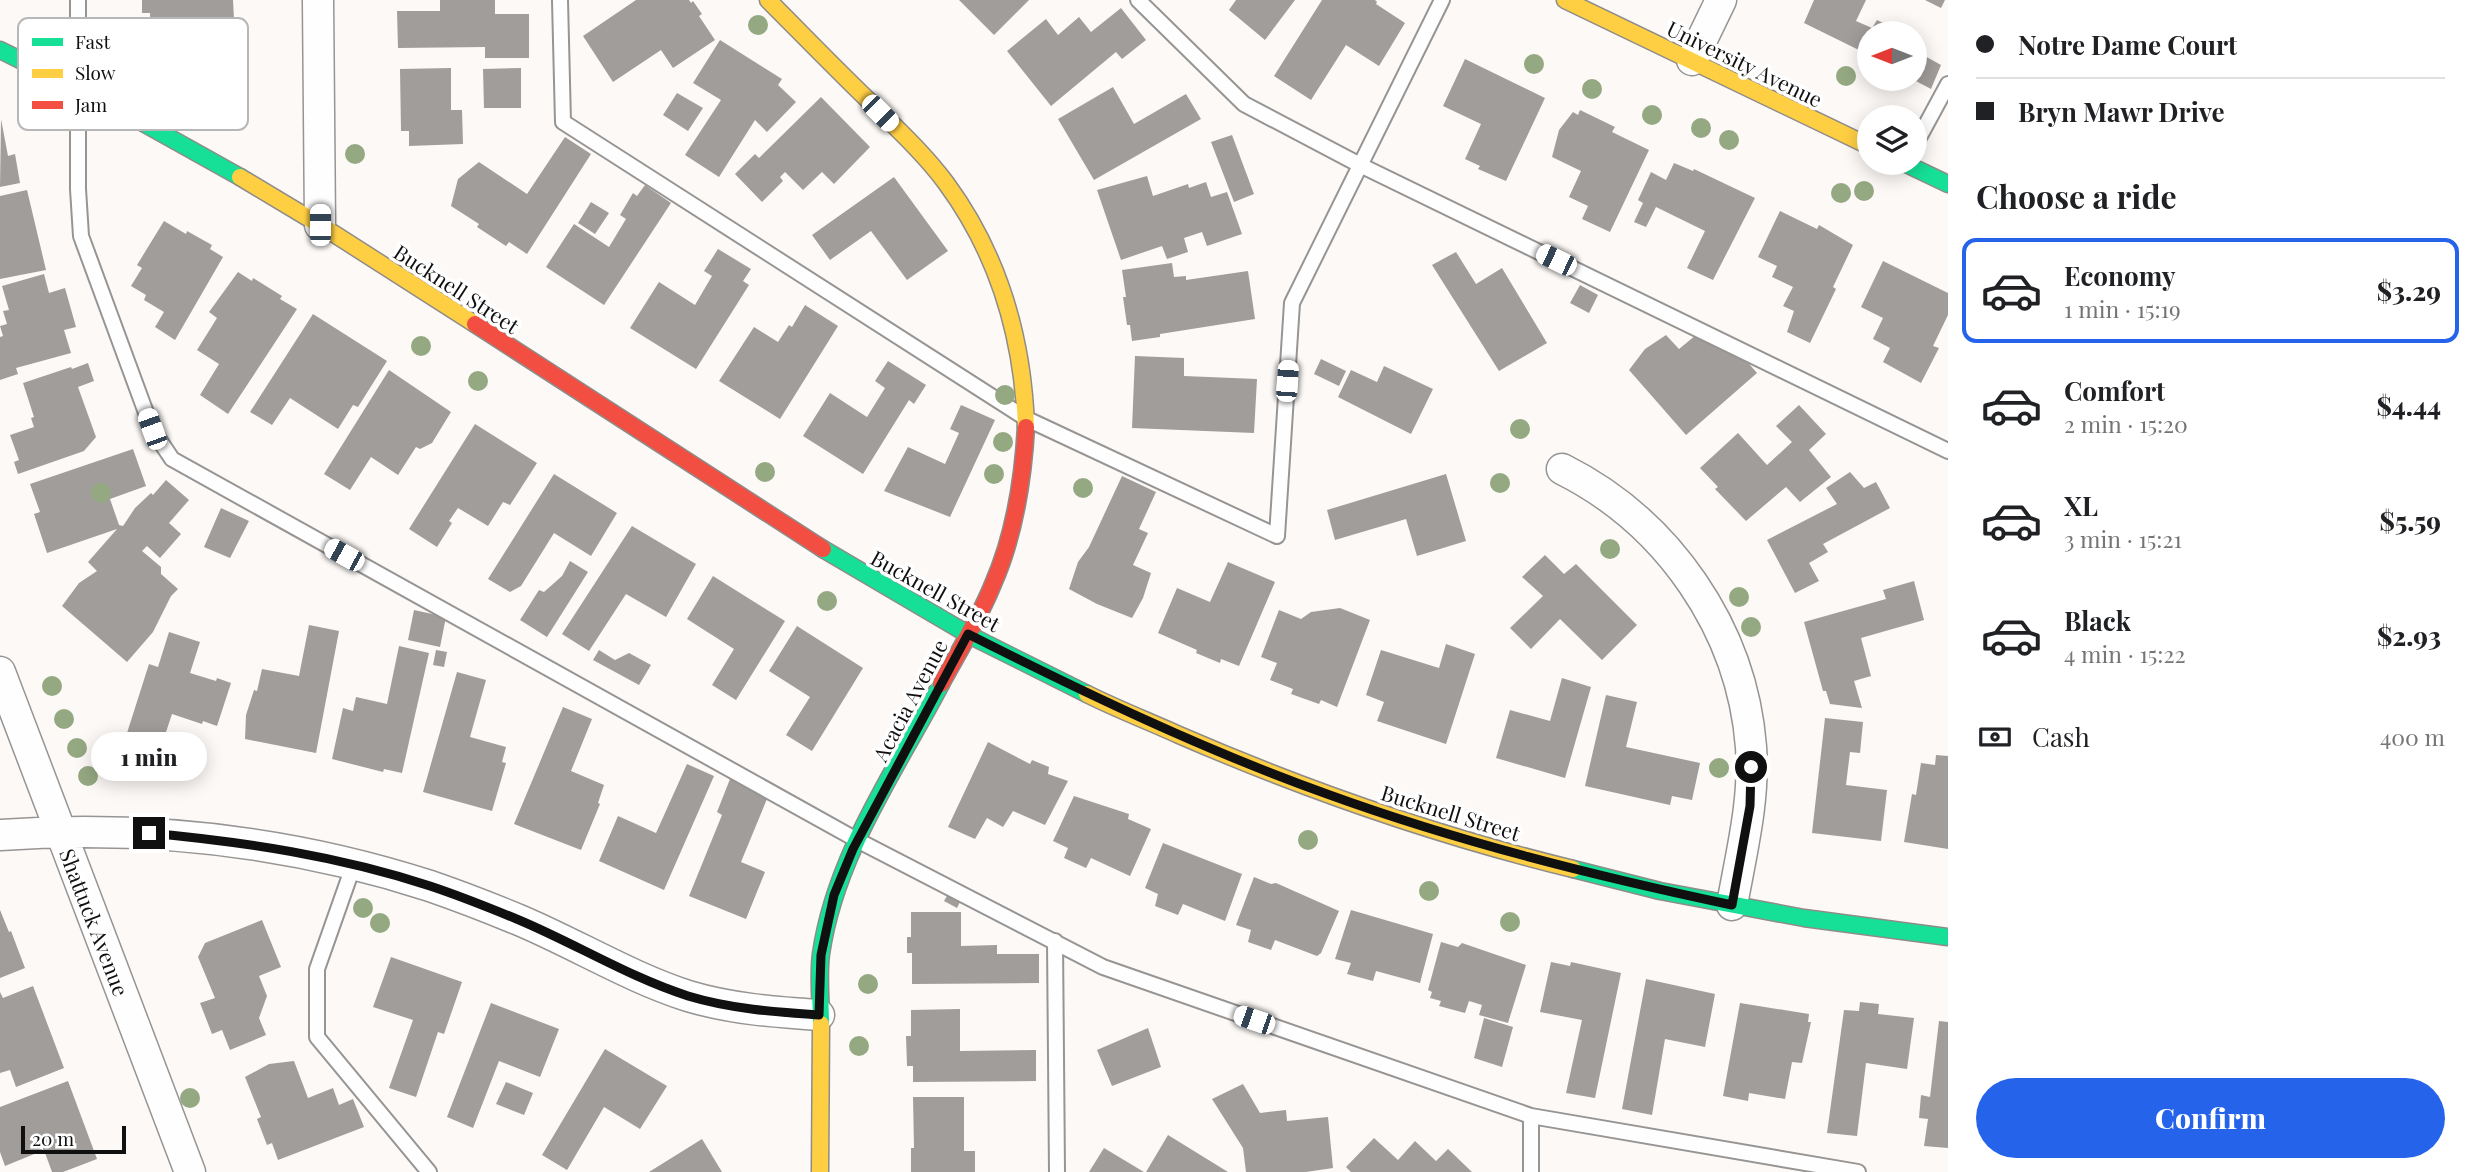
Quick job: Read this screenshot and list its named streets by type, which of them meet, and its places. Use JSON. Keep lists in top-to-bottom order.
{
  "streets": {
    "street": [
      "University Avenue",
      "Bucknell Street",
      "Acacia Avenue",
      "Shattuck Avenue"
    ]
  },
  "crossings": [
    ["Bucknell Street", "Acacia Avenue"]
  ],
  "legend": ["Fast", "Slow", "Jam"],
  "scale_bar": "20 m",
  "north": "left",
  "page": {
    "banner": ["Notre Dame Court", "Bryn Mawr Drive"],
    "heading": "Choose a ride",
    "list": [
      {
        "name": "Economy",
        "note": "1 min · 15:19",
        "value": "$3.29"
      },
      {
        "name": "Comfort",
        "note": "2 min · 15:20",
        "value": "$4.44"
      },
      {
        "name": "XL",
        "note": "3 min · 15:21",
        "value": "$5.59"
      },
      {
        "name": "Black",
        "note": "4 min · 15:22",
        "value": "$2.93"
      }
    ],
    "pay": ["Cash", "400 m"],
    "bubble": "1 min",
    "buttons": "Confirm",
    "scale": "20 m"
  }
}
